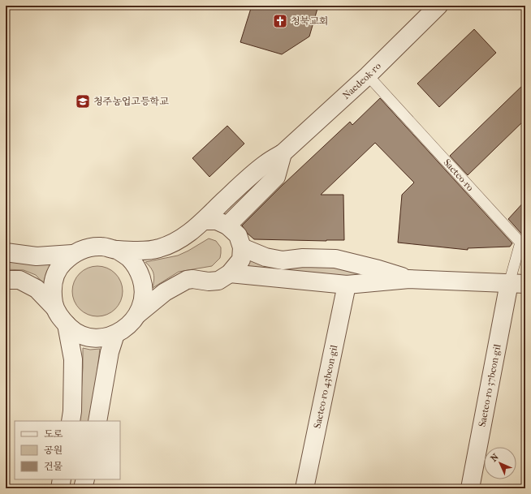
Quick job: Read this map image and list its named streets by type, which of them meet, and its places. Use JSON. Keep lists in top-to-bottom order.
{
  "streets": {
    "street": ["Naedeok-ro", "Saeteo-ro 37beon-gil", "Saeteo-ro 43beon-gil"],
    "lane": ["Saeteo-ro"]
  },
  "crossings": [
    ["Naedeok-ro", "Saeteo-ro"],
    ["Saeteo-ro", "Saeteo-ro 37beon-gil"]
  ],
  "places": {
    "church": ["청북교회"],
    "school or university": ["청주농업고등학교"]
  },
  "legend": ["도로", "공원", "건물"],
  "north": "top left"
}
